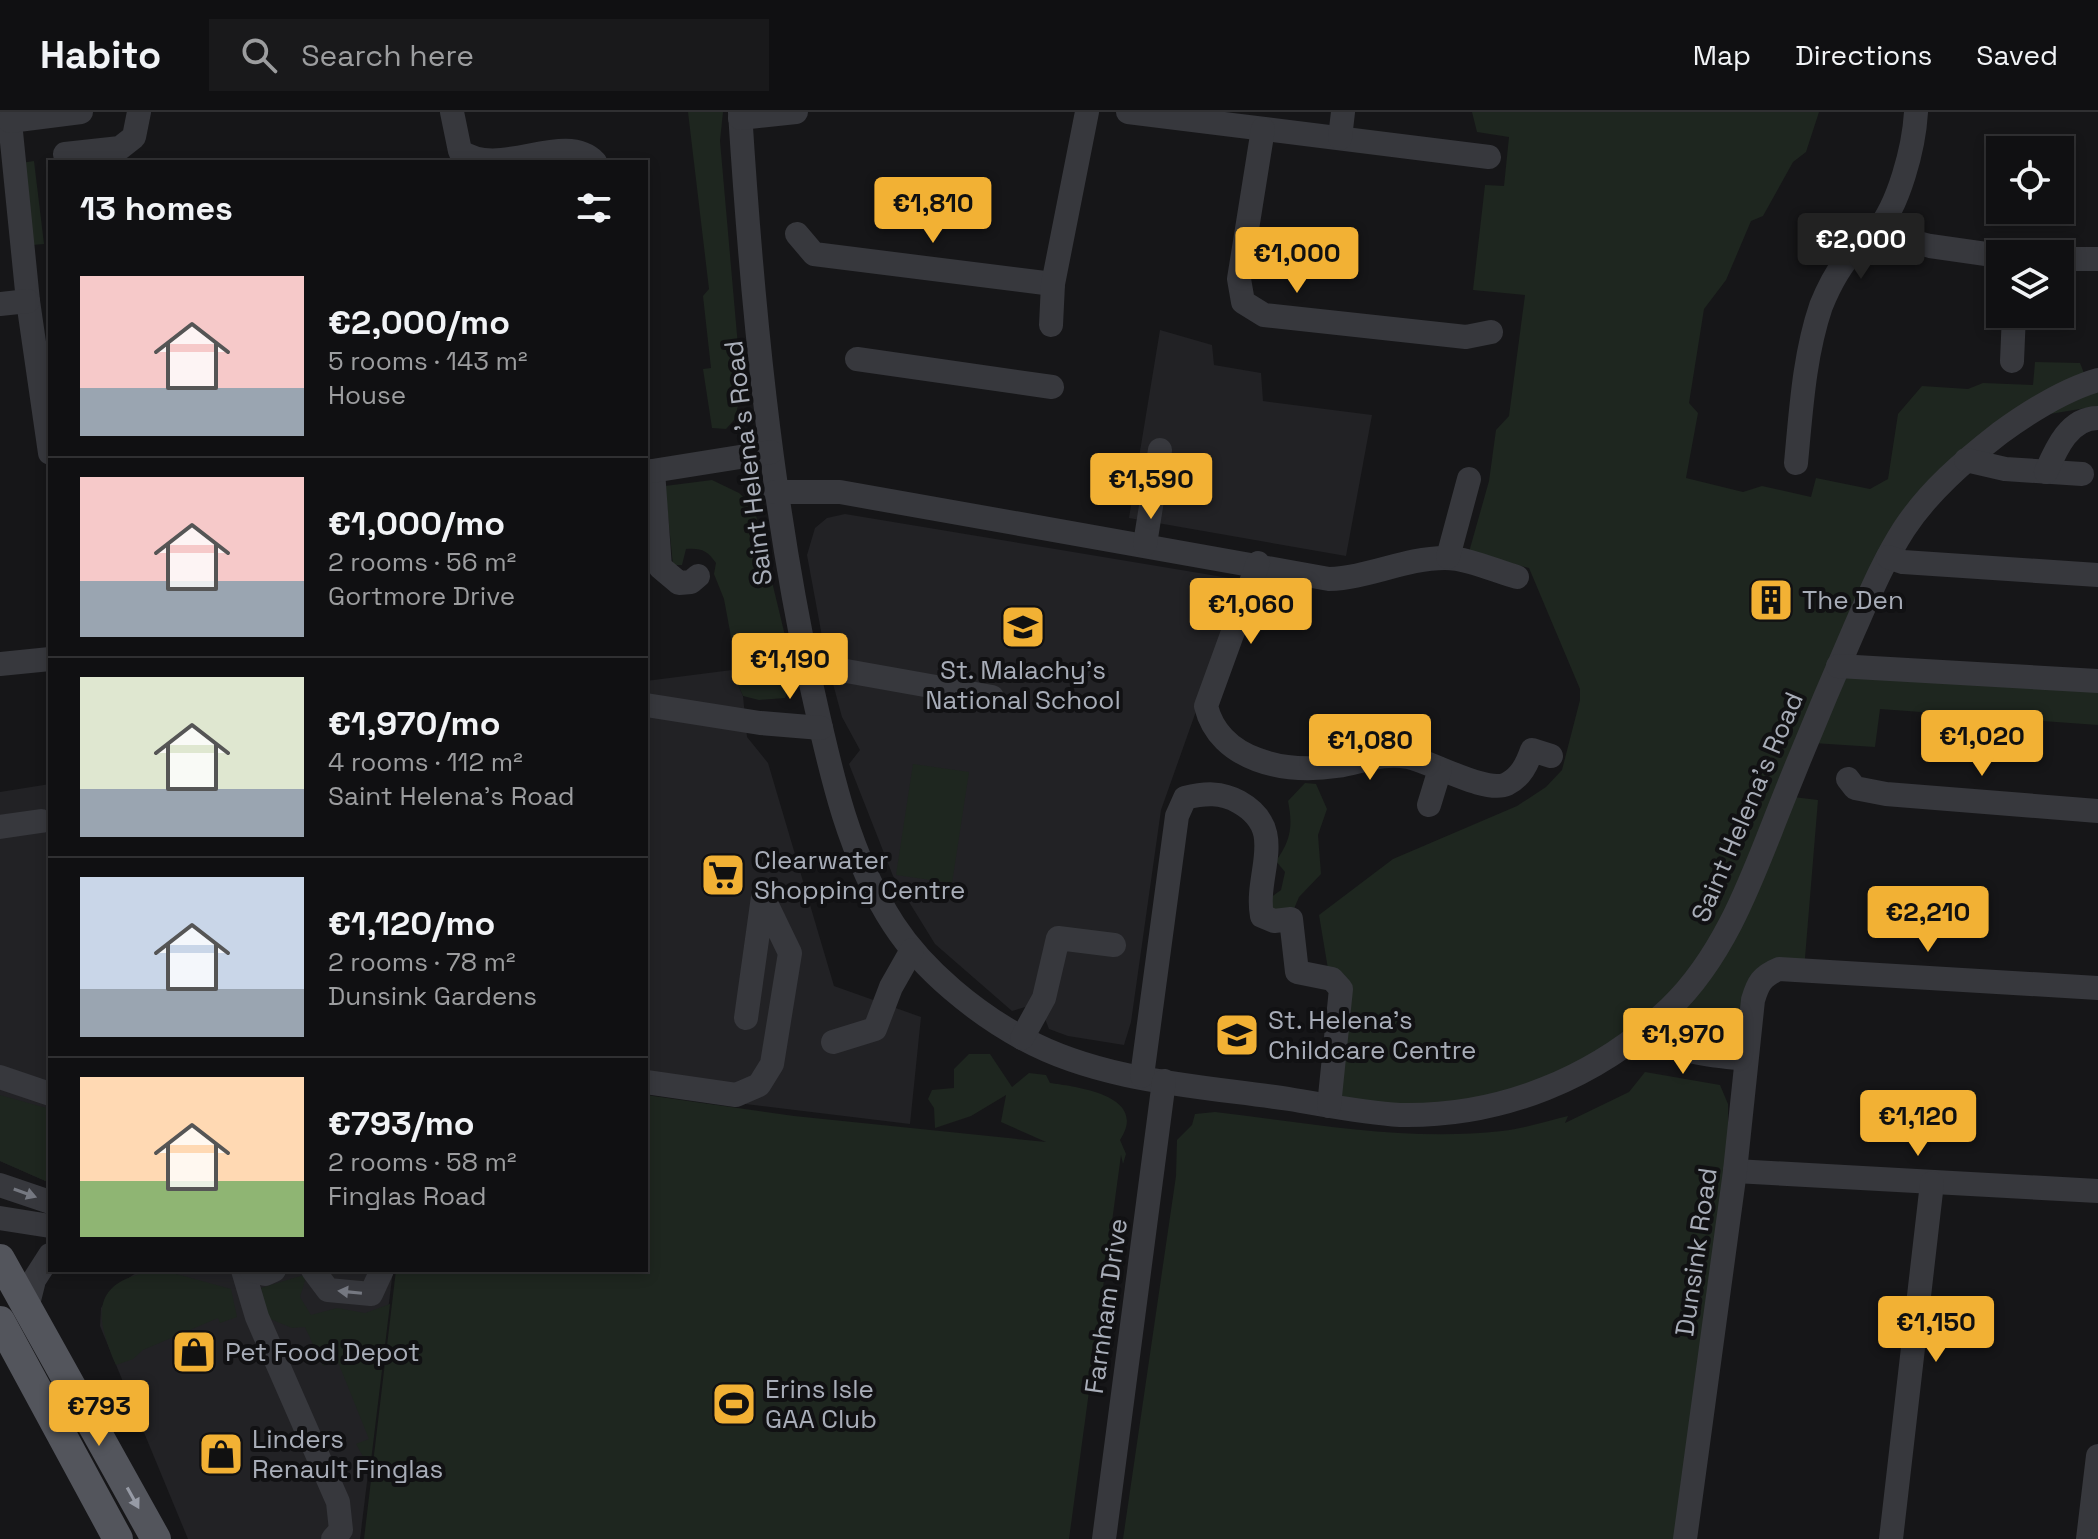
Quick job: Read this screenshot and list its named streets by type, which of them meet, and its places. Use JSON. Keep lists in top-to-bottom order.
{
  "streets": {
    "street": ["Saint Helena's Road", "Dunsink Road", "Farnham Drive"]
  },
  "crossings": [
    ["Saint Helena's Road", "Farnham Drive"]
  ],
  "places": {
    "building": ["The Den"],
    "school or university": ["St. Malachy's National School", "St. Helena's Childcare Centre"],
    "supermarket": ["Clearwater Shopping Centre"],
    "shop": ["Pet Food Depot", "Linders Renault Finglas"],
    "sports": ["Erins Isle GAA Club"]
  },
  "page": {
    "header": "Habito",
    "search": "Search here",
    "nav": ["Map", "Directions", "Saved"],
    "heading": "13 homes",
    "price": [
      "€1,810",
      "€2,000",
      "€1,000",
      "€1,590",
      "€1,060",
      "€1,190",
      "€1,020",
      "€1,080",
      "€2,210",
      "€1,970",
      "€1,120",
      "€1,150",
      "€793"
    ],
    "list": [
      {
        "name": "€2,000/mo",
        "note": "5 rooms · 143 m² · House"
      },
      {
        "name": "€1,000/mo",
        "note": "2 rooms · 56 m² · Gortmore Drive"
      },
      {
        "name": "€1,970/mo",
        "note": "4 rooms · 112 m² · Saint Helena's Road"
      },
      {
        "name": "€1,120/mo",
        "note": "2 rooms · 78 m² · Dunsink Gardens"
      },
      {
        "name": "€793/mo",
        "note": "2 rooms · 58 m² · Finglas Road"
      }
    ]
  }
}
